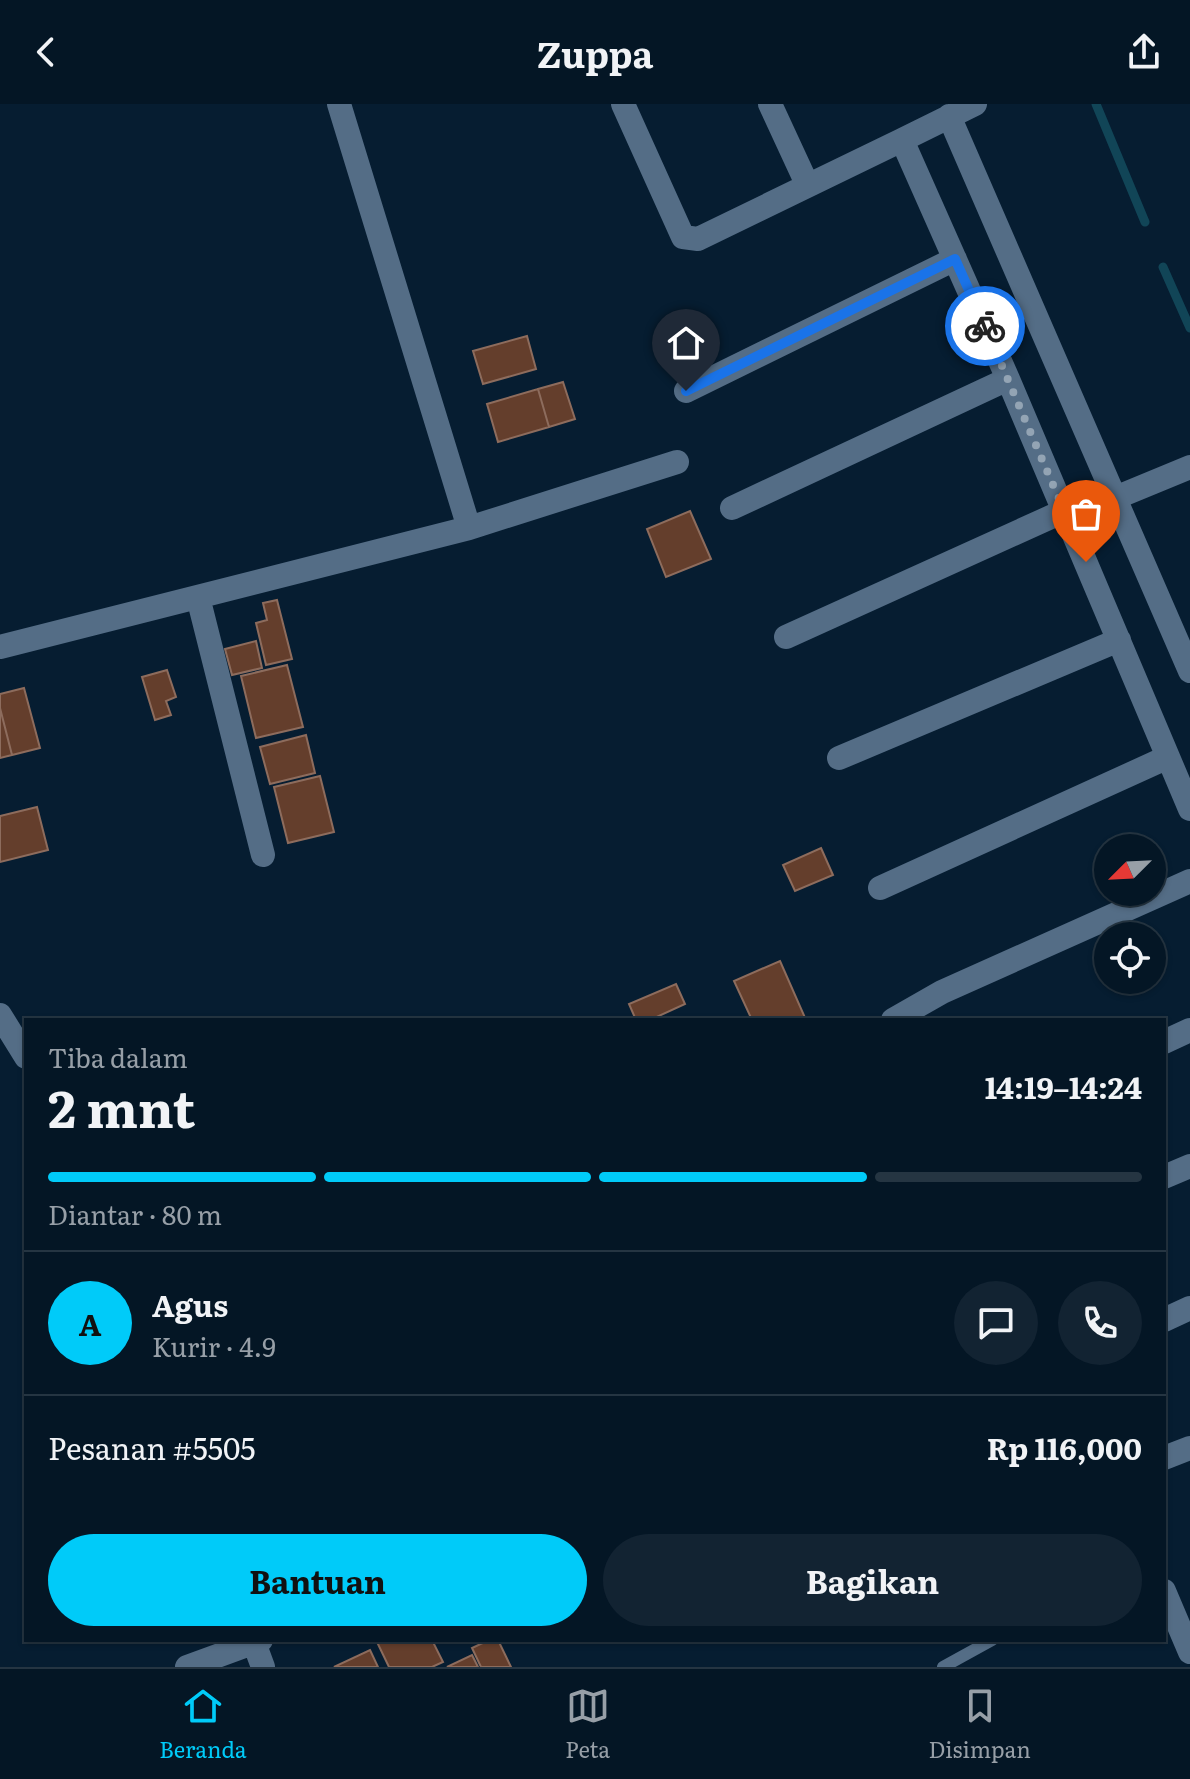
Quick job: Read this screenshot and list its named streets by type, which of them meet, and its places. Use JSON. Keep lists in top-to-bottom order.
{
  "north": "bottom left",
  "page": {
    "header": "Zuppa",
    "heading": ["2 mnt", "Tiba dalam", "14:19–14:24"],
    "panel": [
      "Agus",
      "Kurir · 4.9",
      "Pesanan #5505",
      "Rp 116,000"
    ],
    "bar": "Diantar · 80 m",
    "round": "A",
    "buttons": ["Bantuan", "Bagikan"],
    "tabs": ["Beranda", "Peta", "Disimpan"]
  }
}
